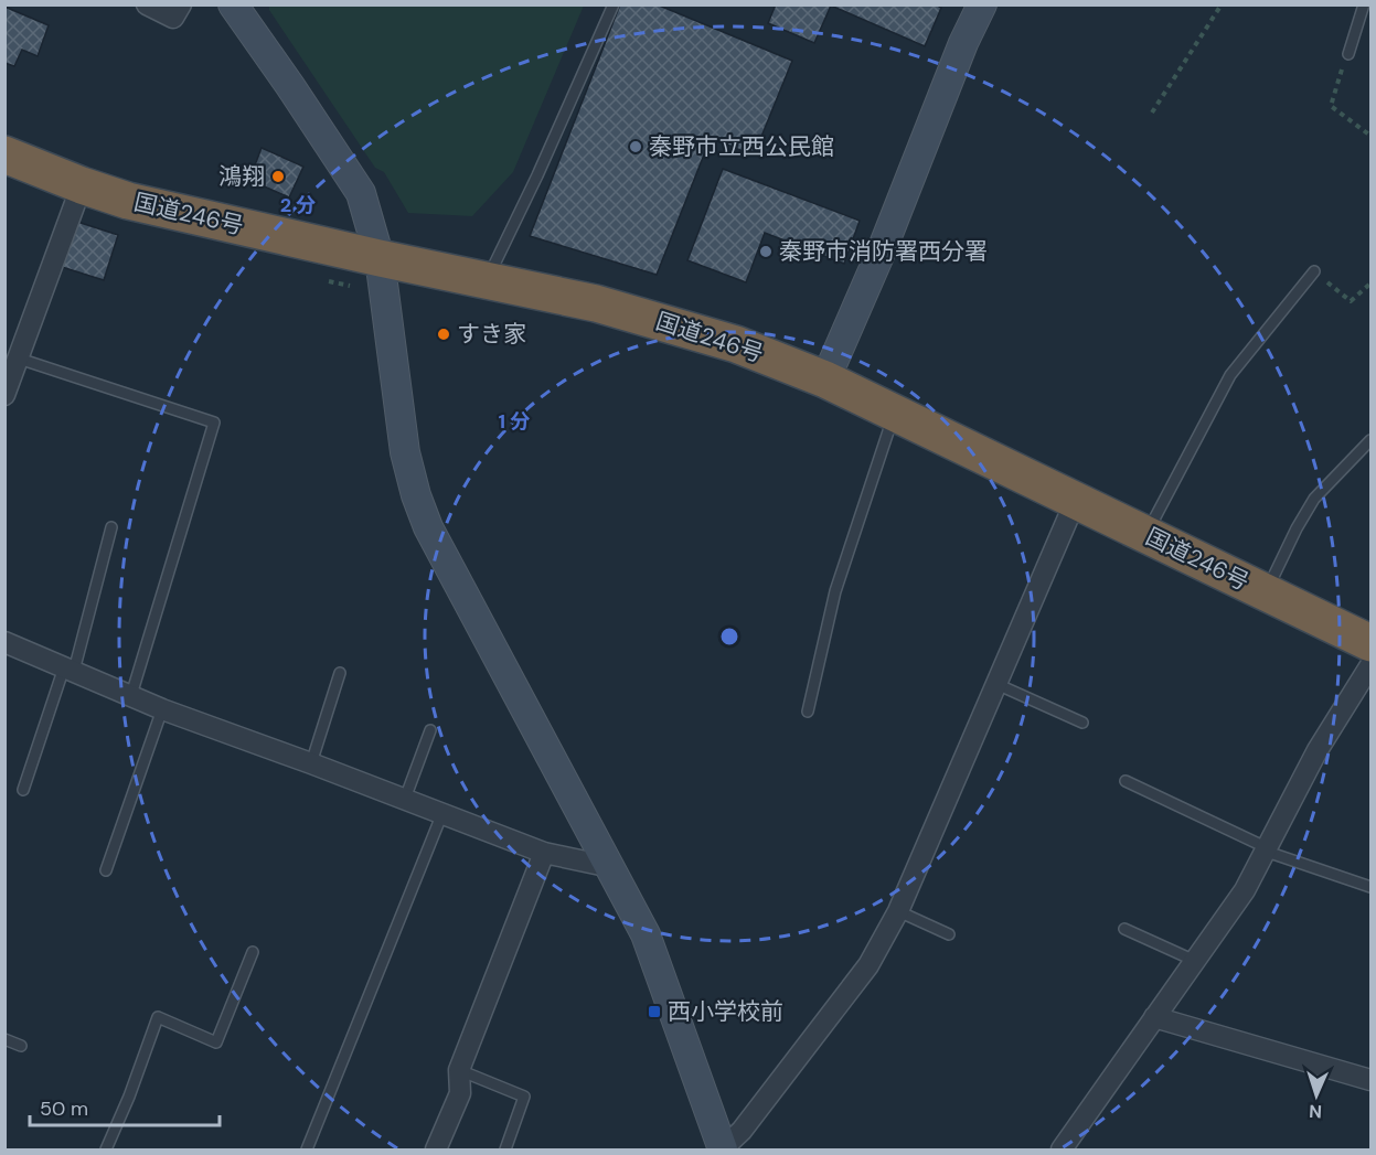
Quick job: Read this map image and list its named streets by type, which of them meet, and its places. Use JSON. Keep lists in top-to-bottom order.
{
  "streets": {
    "highway": ["国道246号"]
  },
  "places": {
    "other": [
      "秦野市立西公民館",
      "鴻翔",
      "秦野市消防署西分署",
      "すき家"
    ],
    "transit": ["西小学校前"]
  },
  "scale_bar": "50 m",
  "north": "bottom",
  "rings": ["2 分", "1 分"]
}
